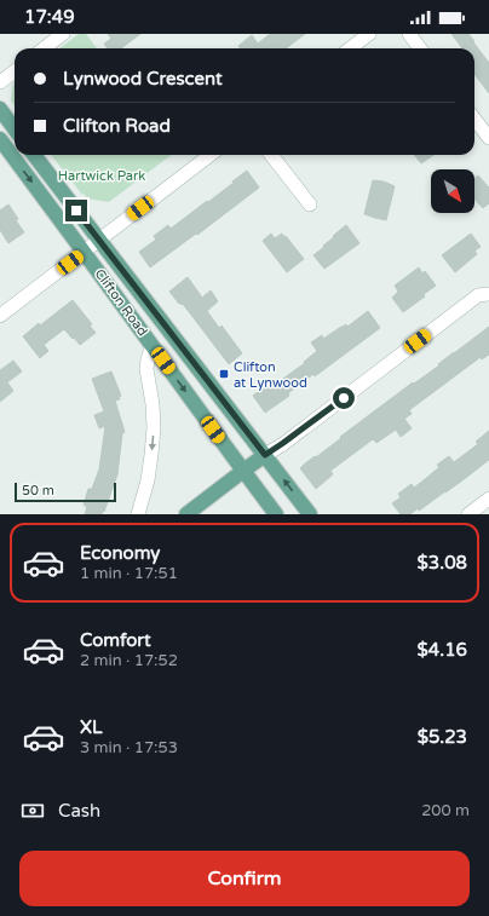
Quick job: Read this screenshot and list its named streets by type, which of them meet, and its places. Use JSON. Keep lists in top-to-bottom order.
{
  "streets": {
    "main road": ["Clifton Road"]
  },
  "parks": ["Hartwick Park"],
  "places": {
    "transit": ["Clifton at Lynwood"]
  },
  "scale_bar": "50 m",
  "north": "bottom right",
  "page": {
    "status": "17:49",
    "banner": ["Lynwood Crescent", "Clifton Road"],
    "scale": "50 m",
    "list": [
      {
        "name": "Economy",
        "note": "1 min · 17:51",
        "value": "$3.08"
      },
      {
        "name": "Comfort",
        "note": "2 min · 17:52",
        "value": "$4.16"
      },
      {
        "name": "XL",
        "note": "3 min · 17:53",
        "value": "$5.23"
      }
    ],
    "pay": ["Cash", "200 m"],
    "buttons": "Confirm"
  }
}
